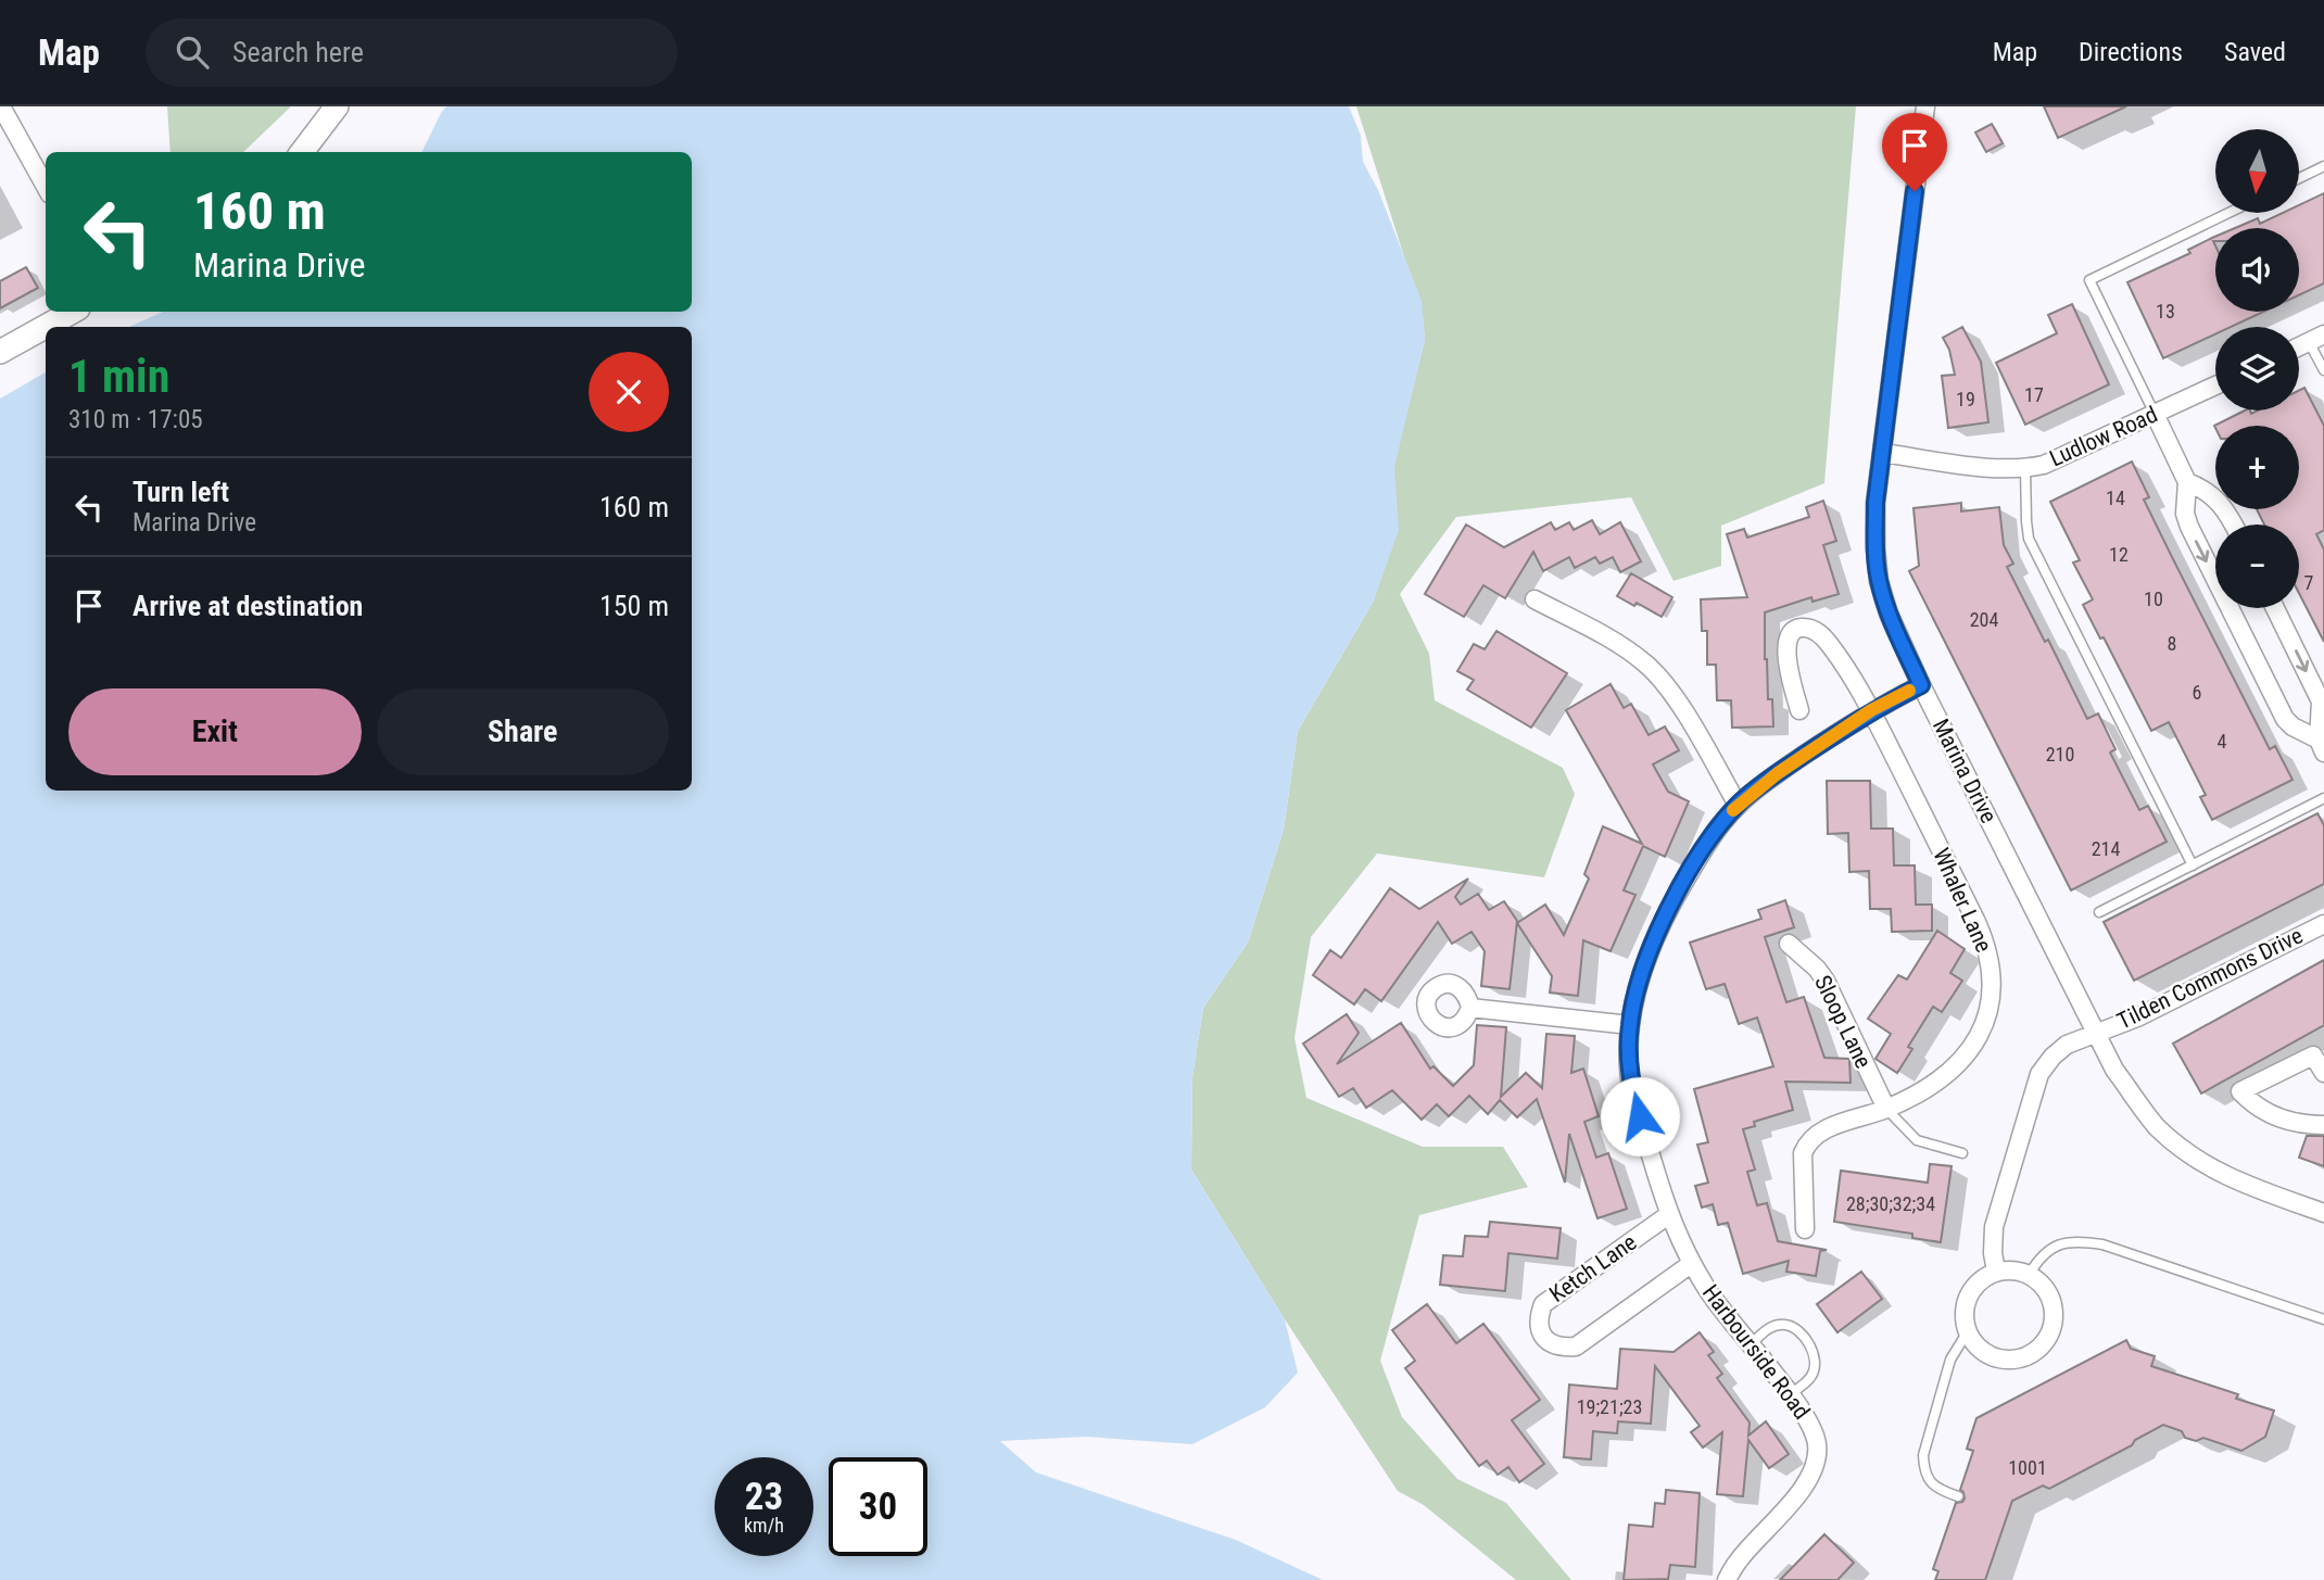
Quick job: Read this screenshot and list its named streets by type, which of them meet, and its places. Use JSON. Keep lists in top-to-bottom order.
{
  "streets": {
    "street": [
      "Ludlow Road",
      "Marina Drive",
      "Whaler Lane",
      "Tilden Commons Drive",
      "Sloop Lane",
      "Ketch Lane",
      "Harbourside Road"
    ]
  },
  "crossings": [
    ["Ludlow Road", "Marina Drive"],
    ["Marina Drive", "Tilden Commons Drive"],
    ["Marina Drive", "Harbourside Road"],
    ["Whaler Lane", "Sloop Lane"],
    ["Whaler Lane", "Harbourside Road"],
    ["Ketch Lane", "Harbourside Road"]
  ],
  "house_numbers": [
    "13",
    "17",
    "19",
    "14",
    "12",
    "7",
    "10",
    "204",
    "8",
    "6",
    "4",
    "210",
    "214",
    "28;30;32;34",
    "19;21;23",
    "1001"
  ],
  "north": "bottom",
  "page": {
    "header": "Map",
    "search": "Search here",
    "nav": ["Map", "Directions", "Saved"],
    "map_buttons": ["+", "−"],
    "turn": ["160 m", "Marina Drive"],
    "heading": ["1 min", "310 m · 17:05"],
    "list": [
      {
        "name": "Turn left",
        "note": "Marina Drive",
        "value": "160 m"
      },
      {
        "name": "Arrive at destination",
        "value": "150 m"
      }
    ],
    "buttons": ["Exit", "Share"],
    "speed": "23 km/h",
    "limit": "30"
  }
}
